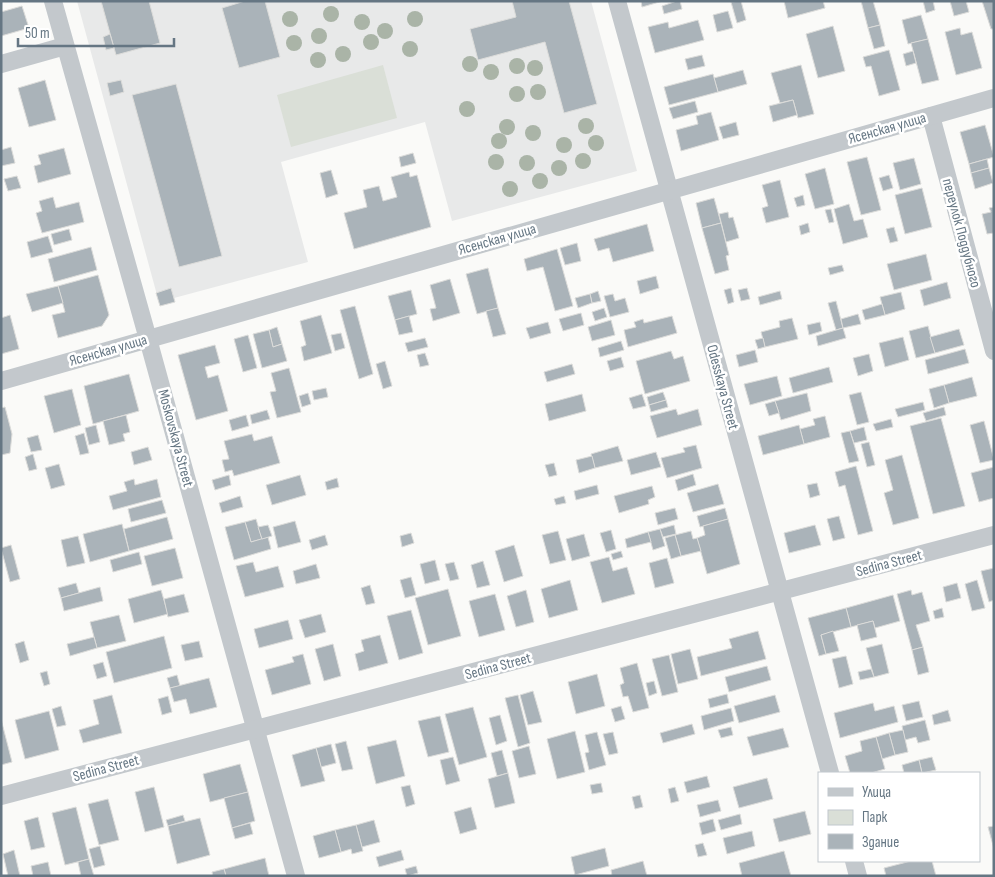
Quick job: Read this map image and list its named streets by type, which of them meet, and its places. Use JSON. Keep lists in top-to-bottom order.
{
  "streets": {
    "street": [
      "Ясенская улица",
      "переулок Поддубного",
      "Odesskaya Street",
      "Moskovskaya Street",
      "Sedina Street"
    ]
  },
  "crossings": [
    ["Ясенская улица", "переулок Поддубного"],
    ["Ясенская улица", "Odesskaya Street"],
    ["Ясенская улица", "Moskovskaya Street"],
    ["Odesskaya Street", "Sedina Street"],
    ["Moskovskaya Street", "Sedina Street"]
  ],
  "legend": ["Улица", "Парк", "Здание"],
  "scale_bar": "50 m"
}
